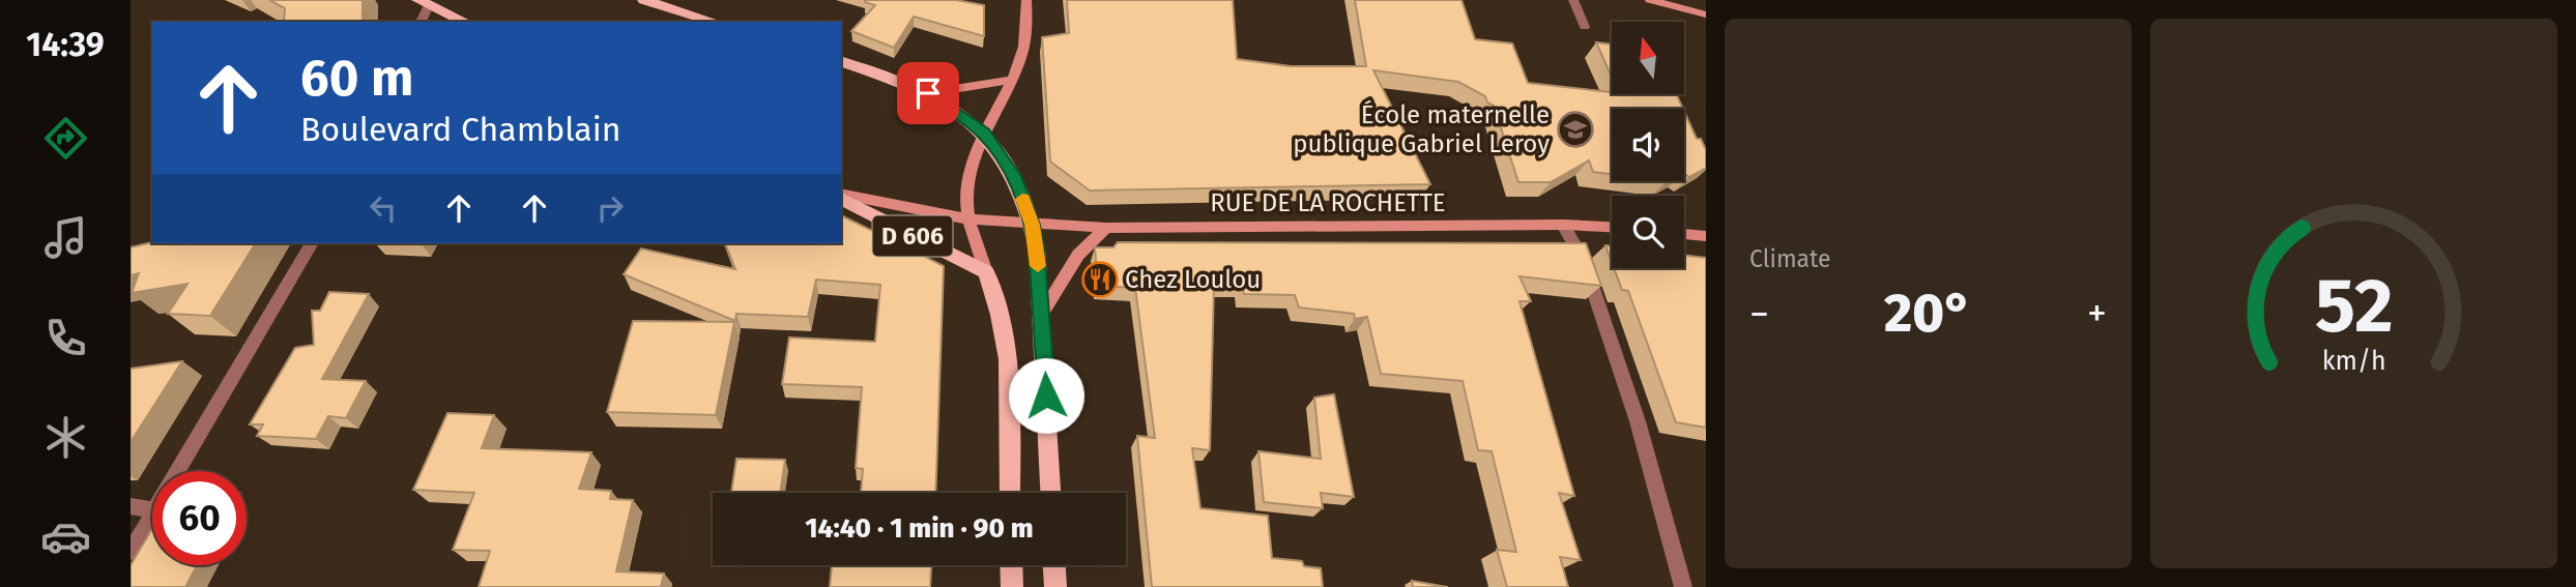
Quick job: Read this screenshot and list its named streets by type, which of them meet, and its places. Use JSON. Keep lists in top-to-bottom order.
{
  "streets": {
    "main road": ["RUE DE LA ROCHETTE", "D 606"]
  },
  "places": {
    "school or university": ["École maternelle publique Gabriel Leroy"],
    "restaurant": ["Chez Loulou"]
  },
  "north": "top",
  "page": {
    "tabs": "14:39",
    "tile": "Climate",
    "turn": ["60 m", "Boulevard Chamblain"],
    "heat": ["−", "20°", "+"],
    "limit": "60",
    "trip": "14:40 · 1 min · 90 m",
    "gauge": ["52", "km/h"]
  }
}
